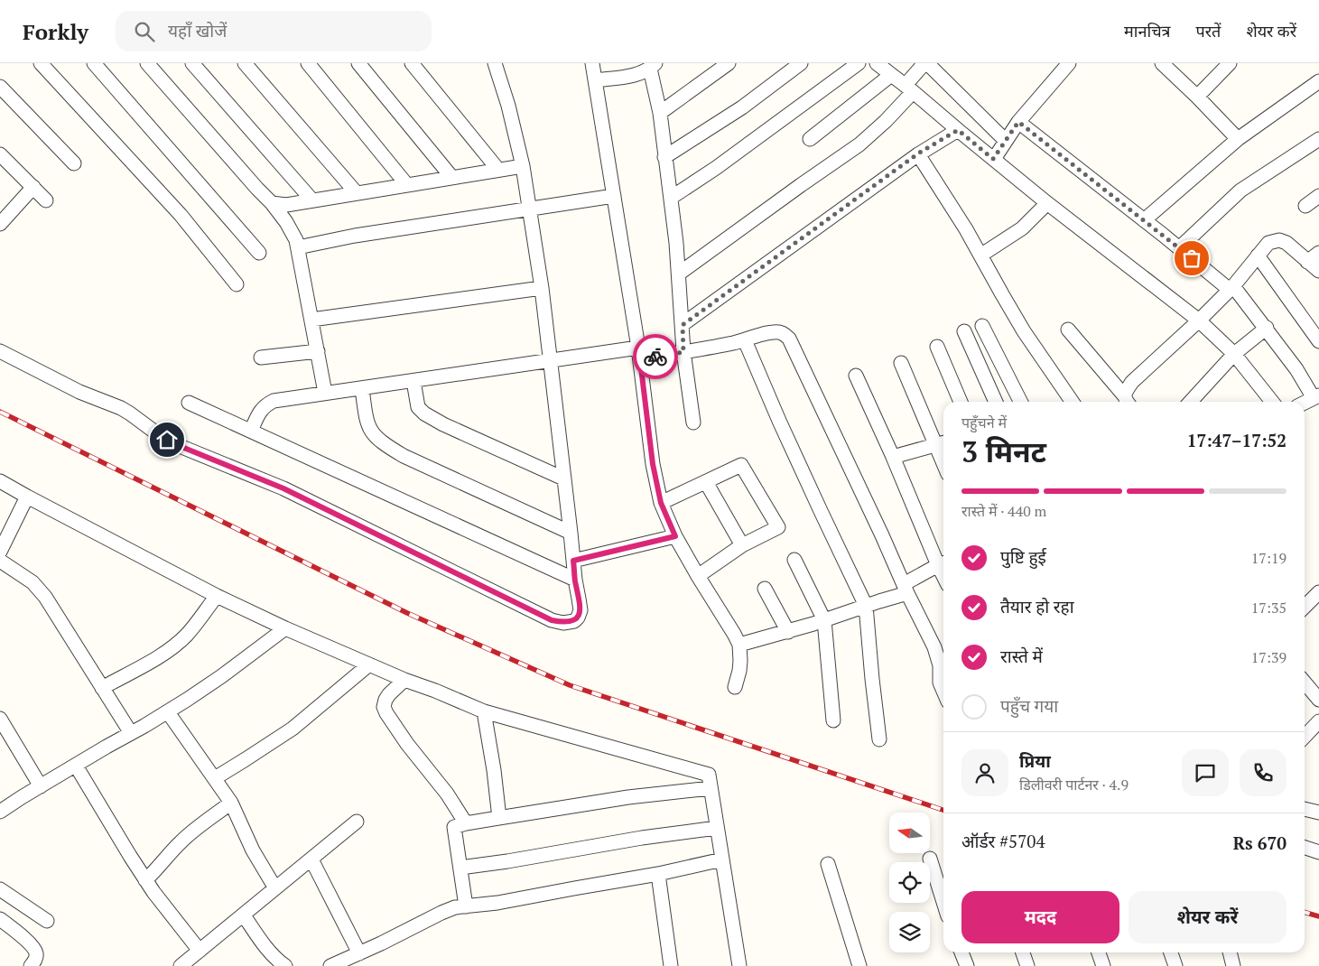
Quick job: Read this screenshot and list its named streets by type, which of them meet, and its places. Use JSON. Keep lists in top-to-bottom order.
{
  "north": "left",
  "page": {
    "header": "Forkly",
    "search": "यहाँ खोजें",
    "nav": ["मानचित्र", "परतें", "शेयर करें"],
    "heading": ["3 मिनट", "पहुँचने में", "17:47–17:52"],
    "panel": [
      "प्रिया",
      "डिलीवरी पार्टनर · 4.9",
      "ऑर्डर #5704",
      "Rs 670"
    ],
    "bar": "रास्ते में · 440 m",
    "list": [
      ["पुष्टि हुई", "17:19"],
      ["तैयार हो रहा", "17:35"],
      ["रास्ते में", "17:39"],
      "पहुँच गया"
    ],
    "buttons": ["मदद", "शेयर करें"]
  }
}
